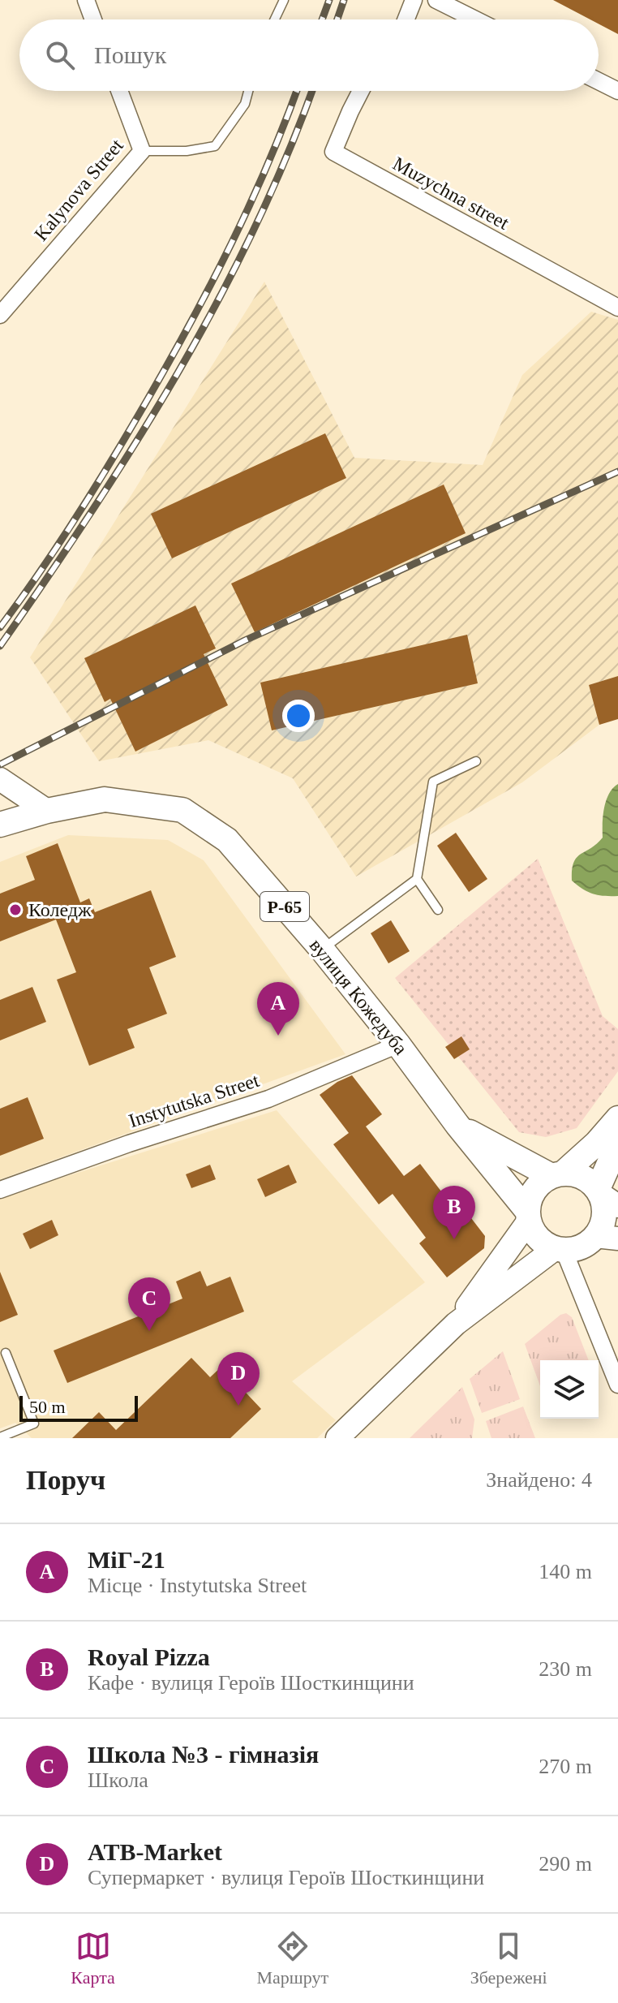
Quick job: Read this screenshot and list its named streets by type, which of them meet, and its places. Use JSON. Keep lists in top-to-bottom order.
{
  "streets": {
    "main road": ["Р-65", "вулиця Кожедуба"],
    "street": ["Kalynova Street", "Muzychna street", "Instytutska Street"]
  },
  "crossings": [
    ["Р-65", "вулиця Кожедуба"],
    ["вулиця Кожедуба", "Instytutska Street"]
  ],
  "places": ["Коледж"],
  "scale_bar": "50 m",
  "page": {
    "search": "Пошук",
    "pins": [
      "A",
      "B",
      "C",
      "D"
    ],
    "scale": "50 m",
    "heading": ["Поруч", "Знайдено: 4"],
    "list": [
      {
        "mark": "A",
        "name": "МіГ-21",
        "note": "Місце · Instytutska Street",
        "value": "140 m"
      },
      {
        "mark": "B",
        "name": "Royal Pizza",
        "note": "Кафе · вулиця Героїв Шосткинщини",
        "value": "230 m"
      },
      {
        "mark": "C",
        "name": "Школа №3 - гімназія",
        "note": "Школа",
        "value": "270 m"
      },
      {
        "mark": "D",
        "name": "ATB-Market",
        "note": "Супермаркет · вулиця Героїв Шосткинщини",
        "value": "290 m"
      }
    ],
    "nav": ["Карта", "Маршрут", "Збережені"]
  }
}
